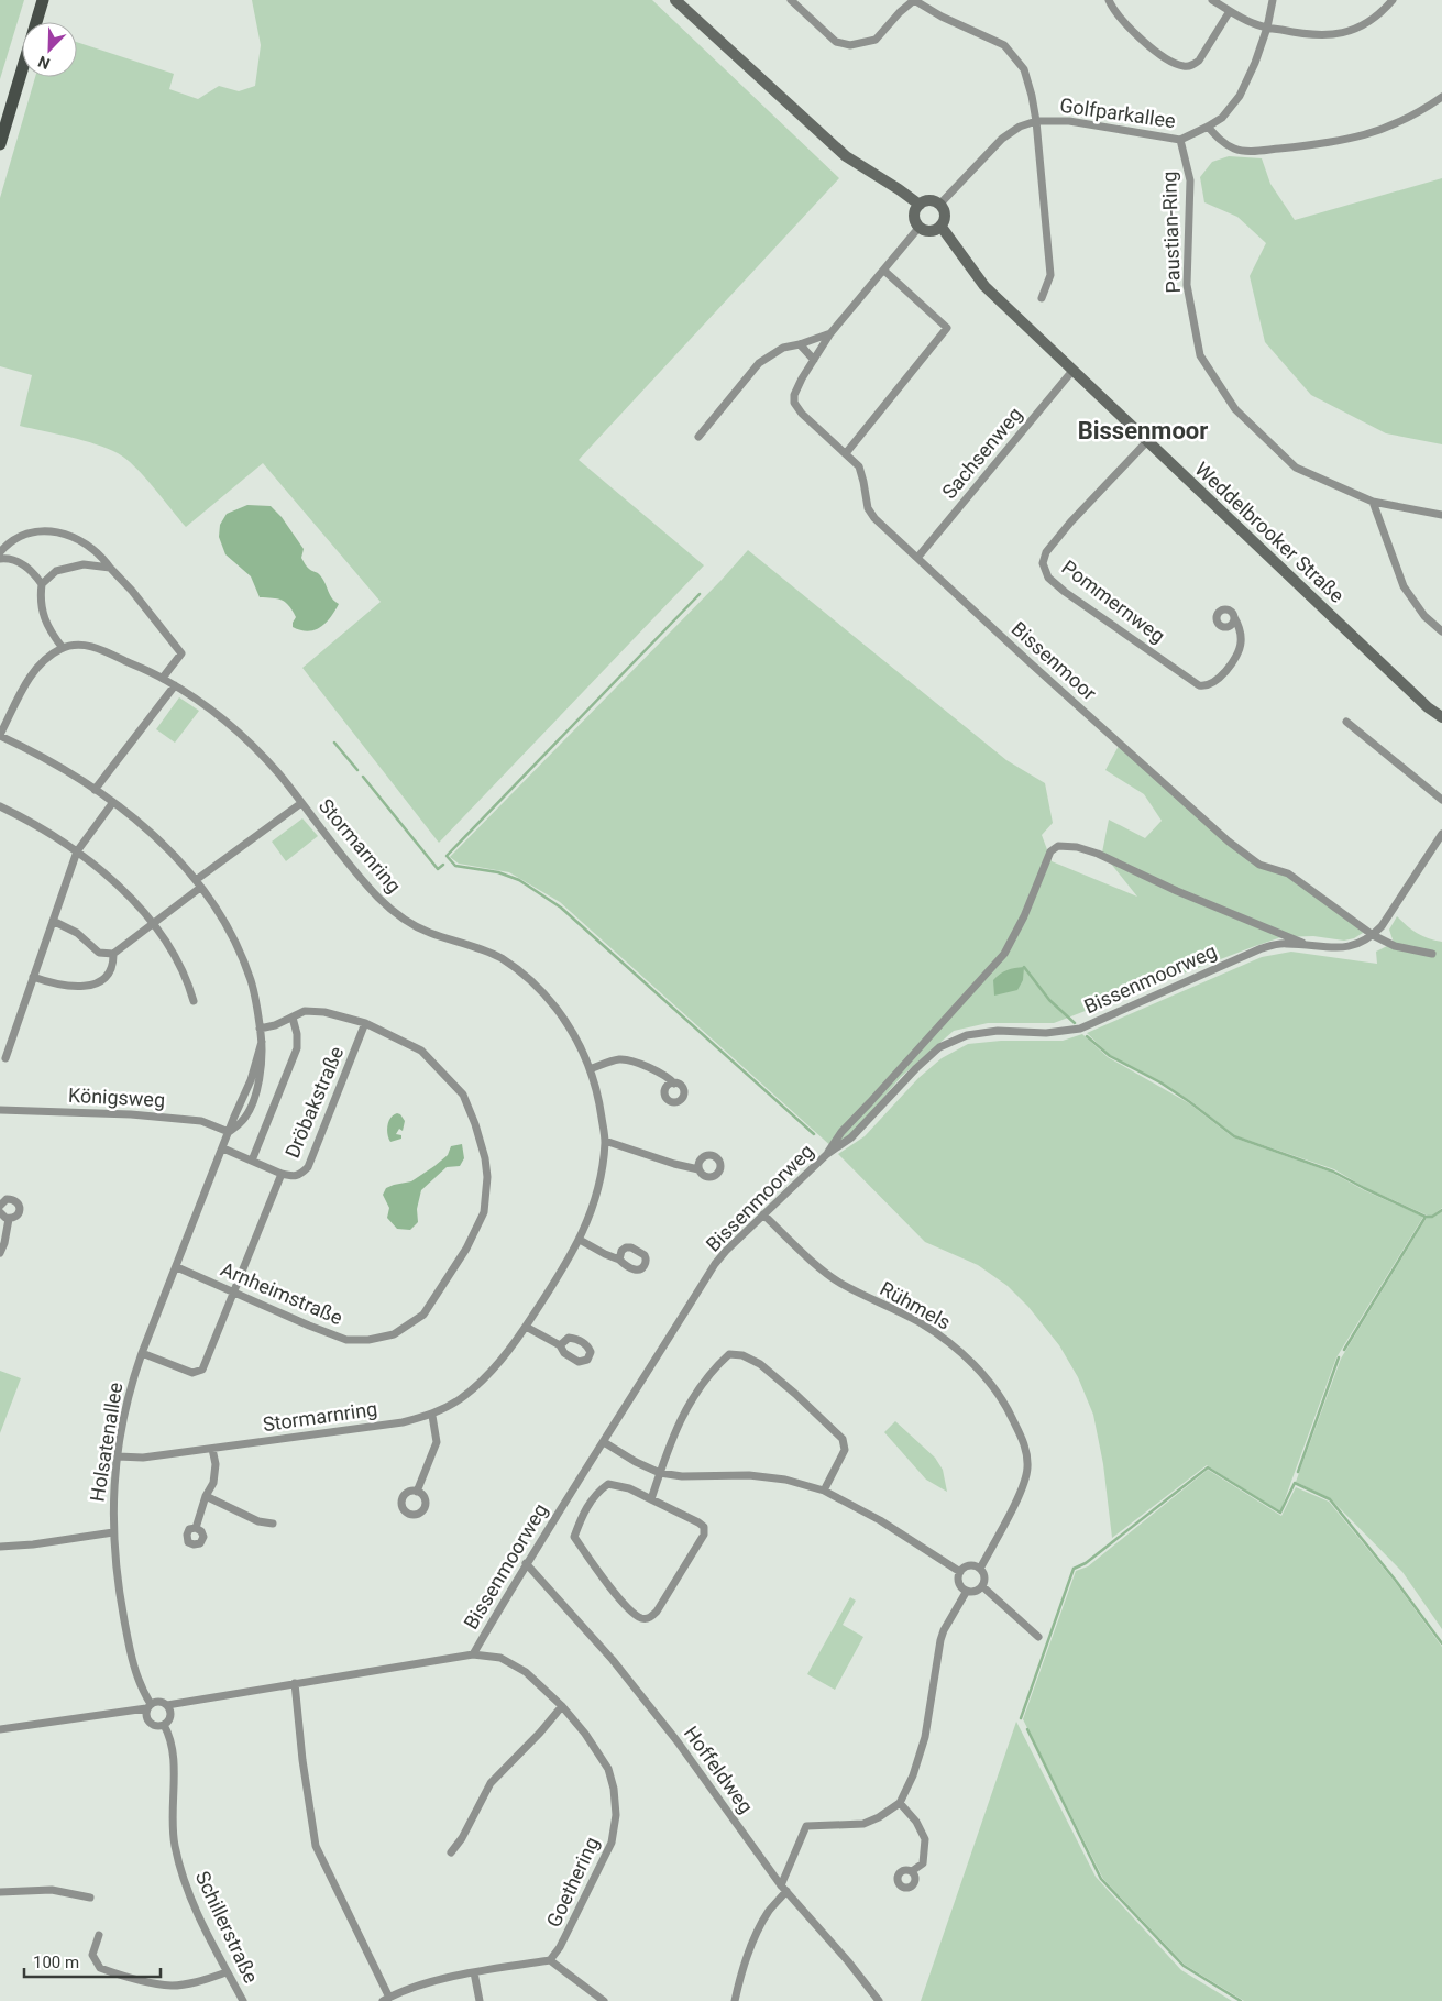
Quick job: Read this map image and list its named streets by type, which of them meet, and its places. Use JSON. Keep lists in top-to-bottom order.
{
  "streets": {
    "street": [
      "Golfparkallee",
      "Paustian-Ring",
      "Sachsenweg",
      "Weddelbrooker Straße",
      "Pommernweg",
      "Bissenmoor",
      "Stormarnring",
      "Bissenmoorweg",
      "Königsweg",
      "Dröbakstraße",
      "Arnheimstraße",
      "Rühmels",
      "Holsatenallee",
      "Hoffeldweg",
      "Goethering",
      "Schillerstraße"
    ]
  },
  "crossings": [
    ["Golfparkallee", "Paustian-Ring"],
    ["Golfparkallee", "Weddelbrooker Straße"],
    ["Golfparkallee", "Bissenmoor"],
    ["Sachsenweg", "Weddelbrooker Straße"],
    ["Sachsenweg", "Bissenmoor"],
    ["Weddelbrooker Straße", "Pommernweg"],
    ["Weddelbrooker Straße", "Bissenmoor"],
    ["Bissenmoor", "Bissenmoorweg"],
    ["Stormarnring", "Holsatenallee"],
    ["Bissenmoorweg", "Rühmels"],
    ["Bissenmoorweg", "Holsatenallee"],
    ["Bissenmoorweg", "Hoffeldweg"],
    ["Bissenmoorweg", "Goethering"],
    ["Bissenmoorweg", "Schillerstraße"],
    ["Königsweg", "Holsatenallee"],
    ["Dröbakstraße", "Arnheimstraße"],
    ["Arnheimstraße", "Holsatenallee"],
    ["Holsatenallee", "Schillerstraße"]
  ],
  "districts": ["Bissenmoor"],
  "scale_bar": "100 m",
  "north": "bottom left"
}
